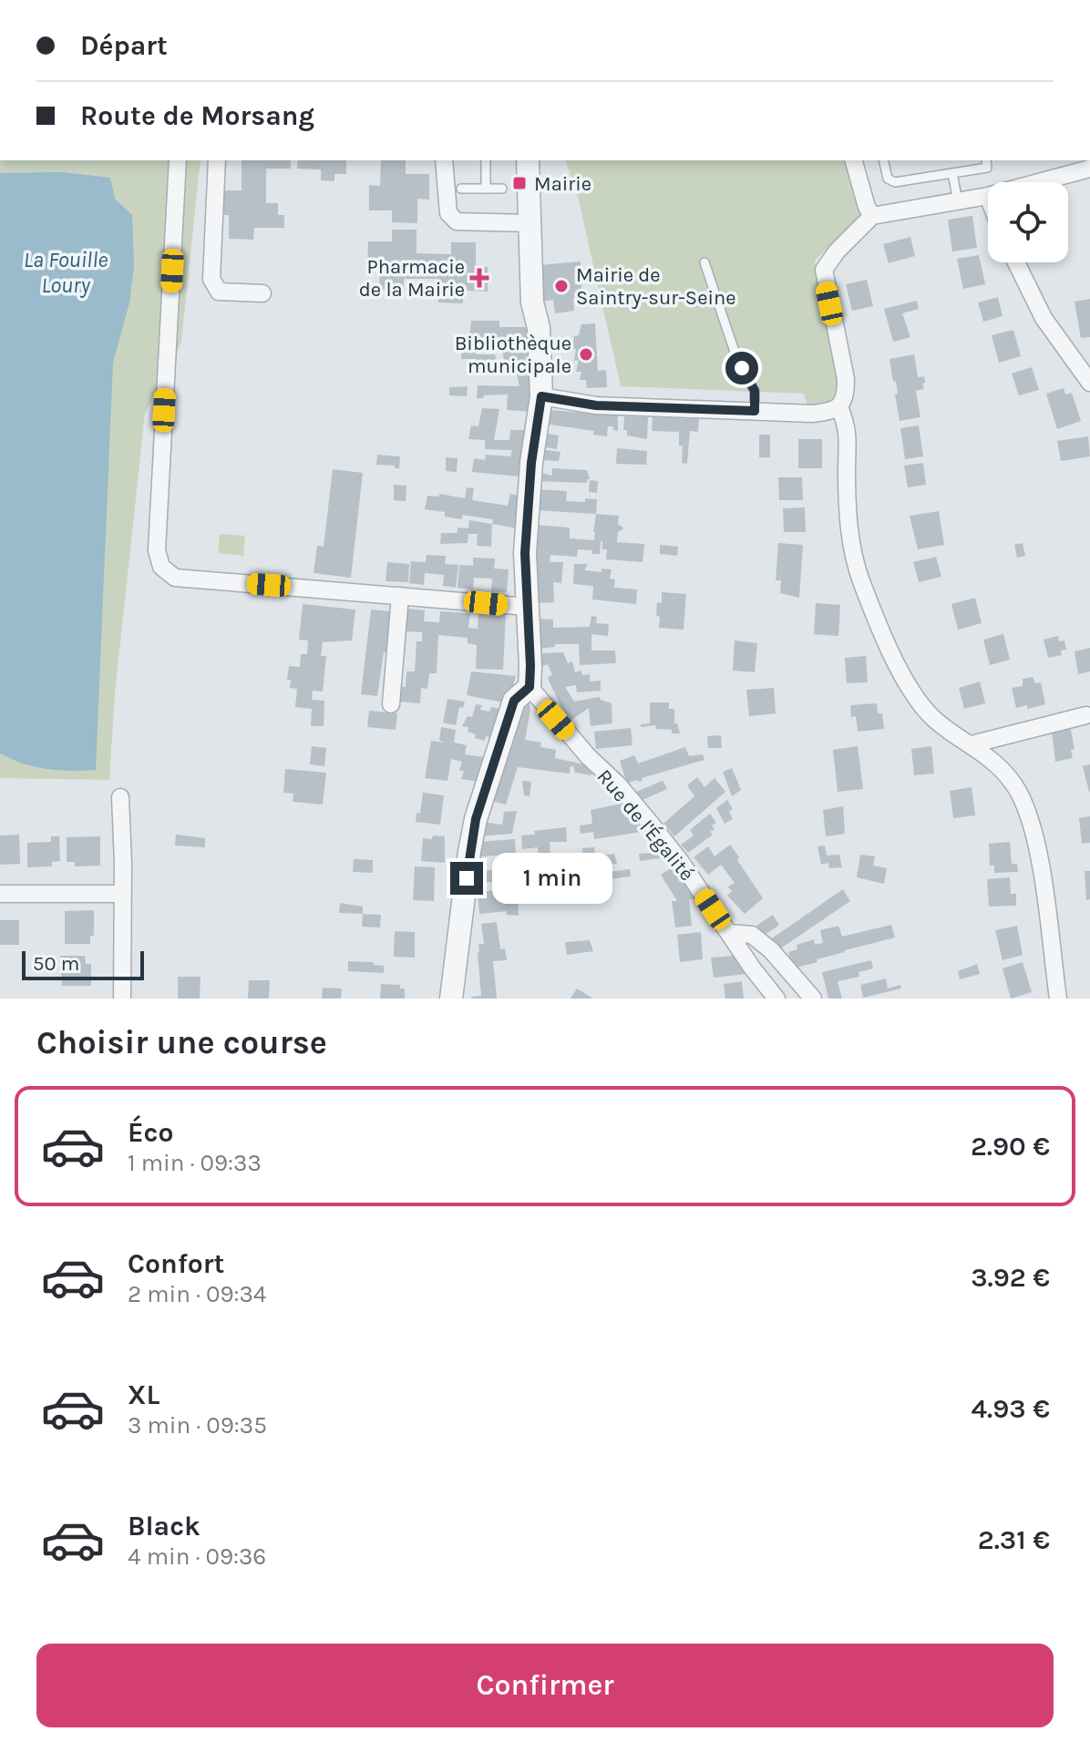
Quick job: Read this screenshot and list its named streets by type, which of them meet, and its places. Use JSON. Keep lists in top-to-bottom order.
{
  "streets": {
    "street": ["Rue de l'Égalité"]
  },
  "water": ["La Fouille Loury"],
  "places": {
    "transit": ["Mairie"],
    "health": ["Pharmacie de la Mairie"],
    "other": ["Mairie de Saintry-sur-Seine", "Bibliothèque municipale"]
  },
  "scale_bar": "50 m",
  "page": {
    "banner": ["Départ", "Route de Morsang"],
    "bubble": "1 min",
    "scale": "50 m",
    "heading": "Choisir une course",
    "list": [
      {
        "name": "Éco",
        "note": "1 min · 09:33",
        "value": "2.90 €"
      },
      {
        "name": "Confort",
        "note": "2 min · 09:34",
        "value": "3.92 €"
      },
      {
        "name": "XL",
        "note": "3 min · 09:35",
        "value": "4.93 €"
      },
      {
        "name": "Black",
        "note": "4 min · 09:36",
        "value": "2.31 €"
      }
    ],
    "buttons": "Confirmer"
  }
}
